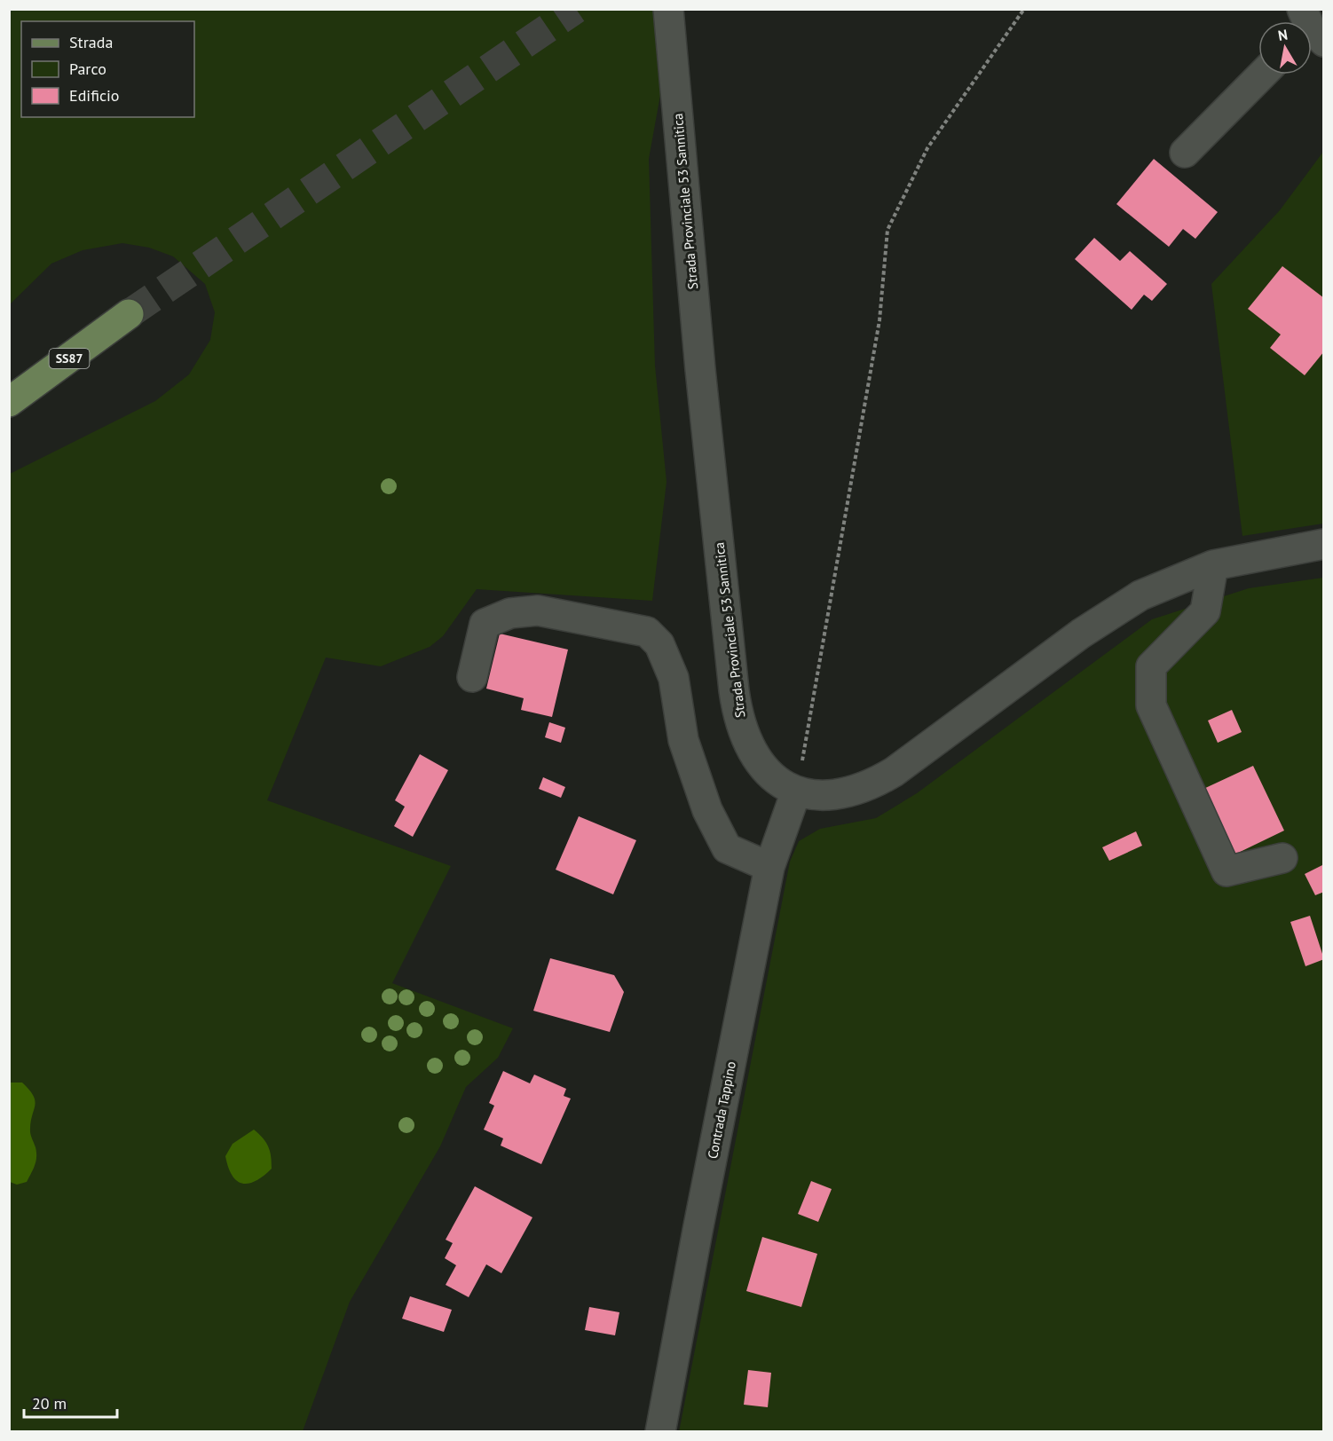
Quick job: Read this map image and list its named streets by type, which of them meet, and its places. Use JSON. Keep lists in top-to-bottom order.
{
  "streets": {
    "main road": ["SS87"],
    "street": ["Strada Provinciale 53 Sannitica", "Contrada Tappino"]
  },
  "crossings": [
    ["Strada Provinciale 53 Sannitica", "Contrada Tappino"]
  ],
  "legend": ["Strada", "Parco", "Edificio"],
  "scale_bar": "20 m",
  "north": "top"
}
